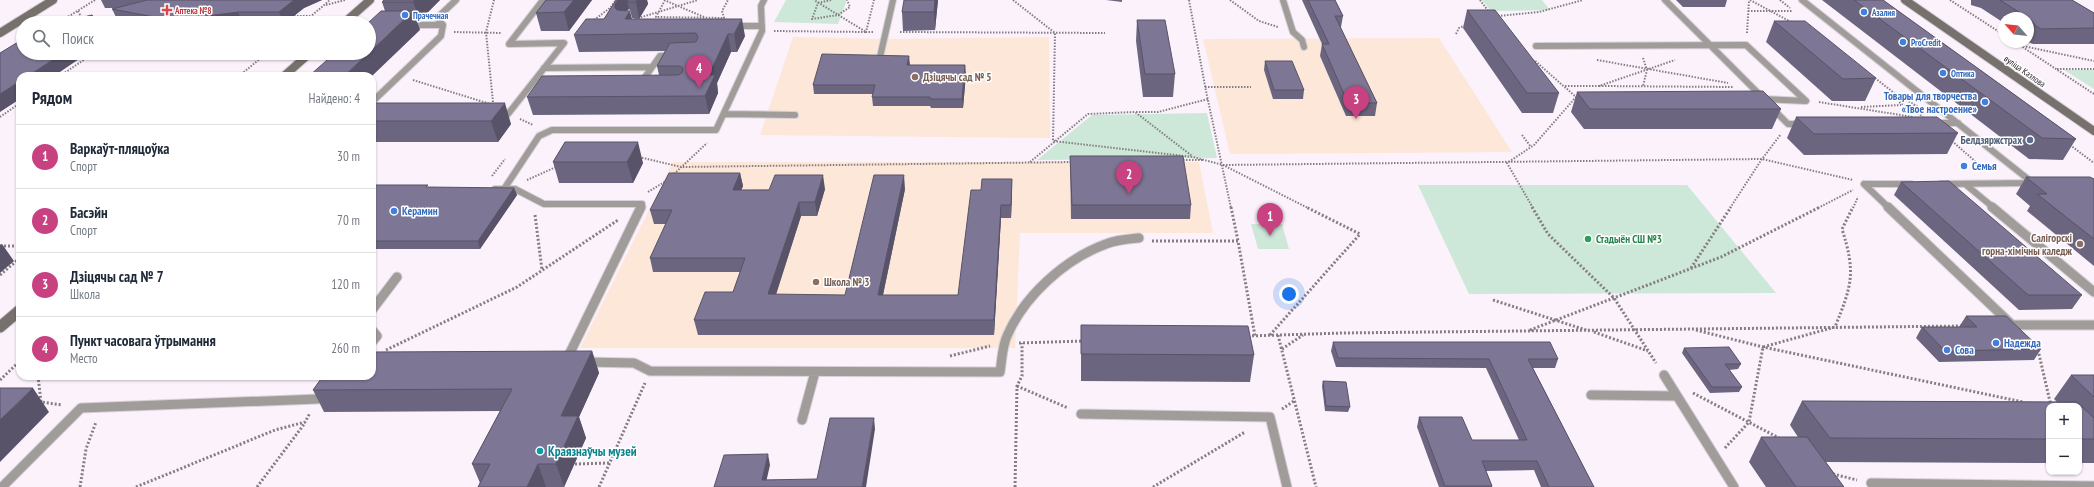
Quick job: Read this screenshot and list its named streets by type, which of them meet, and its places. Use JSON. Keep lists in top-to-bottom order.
{
  "streets": {
    "main road": ["вуліца Казлова"]
  },
  "places": {
    "health": ["Аптека №8"],
    "other": [
      "Азалия",
      "Прачечная",
      "ProCredit",
      "Оптика",
      "Дзіцячы сад № 5",
      "Товары для творчества «Твое настроение»",
      "Белдзяржстрах",
      "Семья",
      "Керамин",
      "Стадыён СШ №3",
      "Салігорскі горна-хімічны каледж",
      "Школа № 3",
      "Надежда",
      "Сова",
      "Краязнаўчы музей"
    ]
  },
  "north": "top left",
  "page": {
    "search": "Поиск",
    "pins": [
      "4",
      "3",
      "2",
      "1"
    ],
    "heading": ["Рядом", "Найдено: 4"],
    "list": [
      {
        "mark": "1",
        "name": "Варкаўт-пляцоўка",
        "note": "Спорт",
        "value": "30 m"
      },
      {
        "mark": "2",
        "name": "Басэйн",
        "note": "Спорт",
        "value": "70 m"
      },
      {
        "mark": "3",
        "name": "Дзіцячы сад № 7",
        "note": "Школа",
        "value": "120 m"
      },
      {
        "mark": "4",
        "name": "Пункт часовага ўтрымання",
        "note": "Место",
        "value": "260 m"
      }
    ],
    "map_buttons": ["+", "−"]
  }
}
